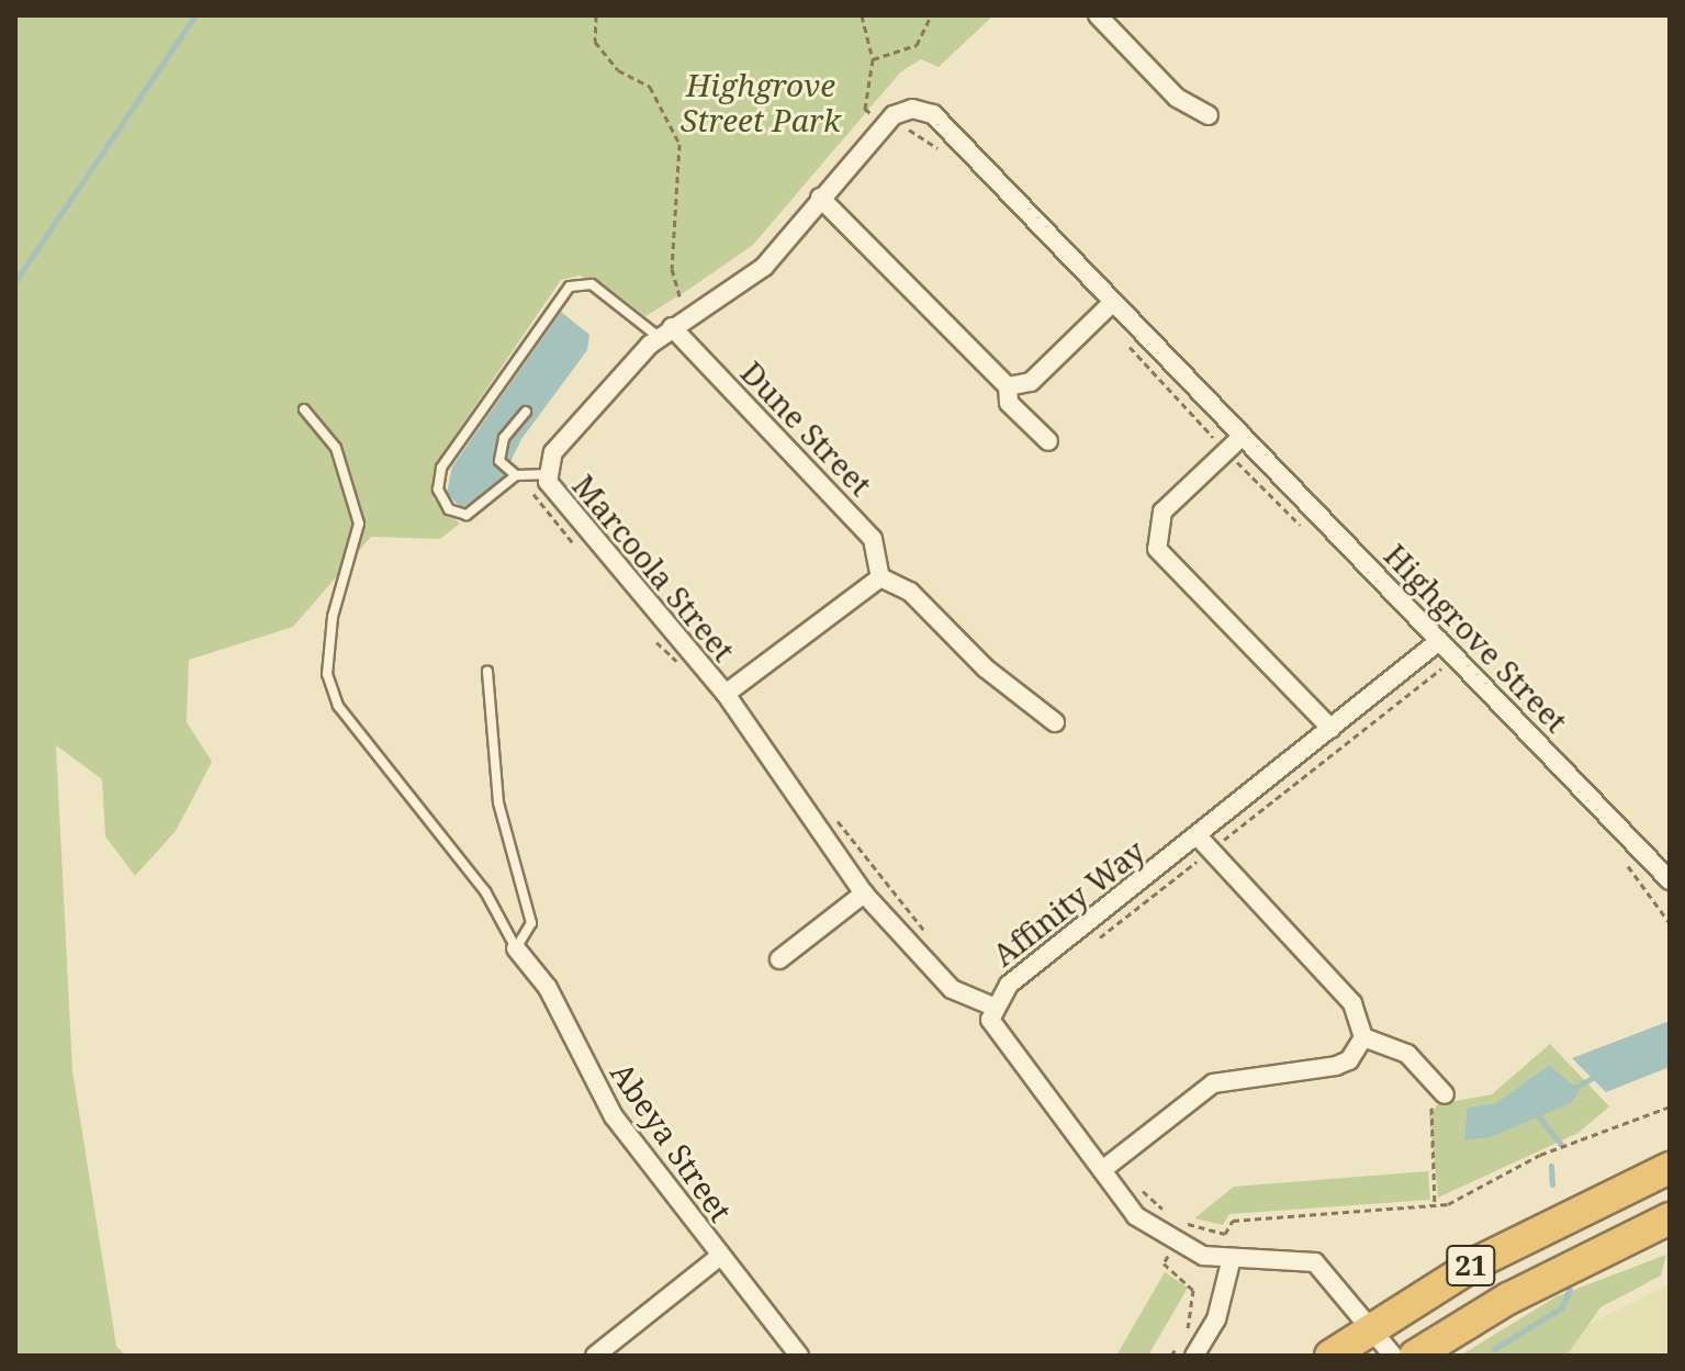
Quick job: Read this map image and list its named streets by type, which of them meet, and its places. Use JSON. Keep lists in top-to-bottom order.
{
  "streets": {
    "highway": ["21"],
    "street": [
      "Dune Street",
      "Marcoola Street",
      "Highgrove Street",
      "Affinity Way",
      "Abeya Street"
    ]
  },
  "crossings": [
    ["Dune Street", "Marcoola Street"],
    ["Marcoola Street", "Highgrove Street"],
    ["Marcoola Street", "Affinity Way"],
    ["Highgrove Street", "Affinity Way"],
    ["Affinity Way", "21"]
  ],
  "parks": ["Highgrove Street Park"]
}
